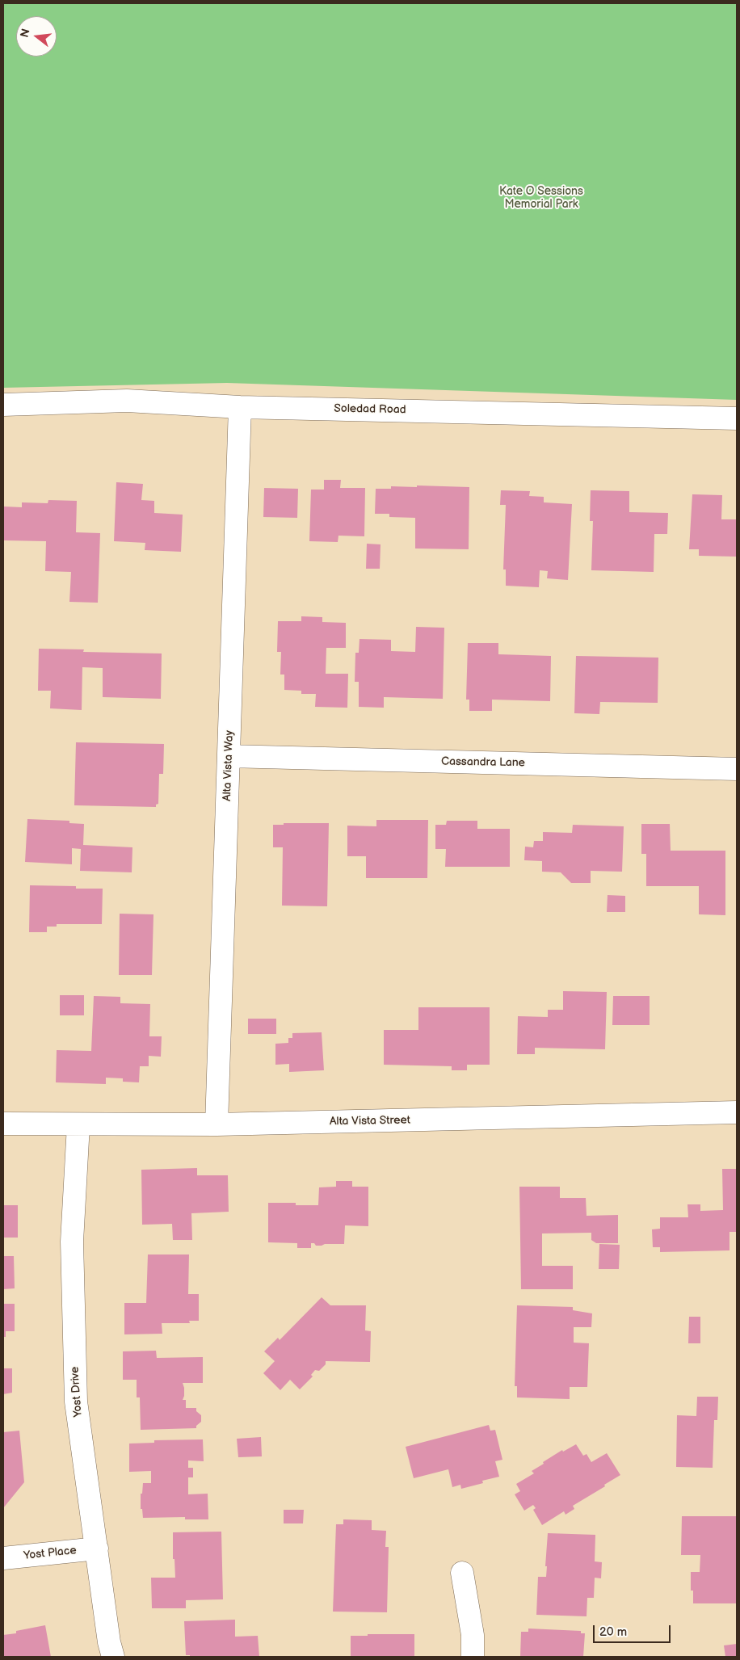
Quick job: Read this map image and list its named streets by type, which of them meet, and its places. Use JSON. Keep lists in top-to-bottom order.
{
  "streets": {
    "street": [
      "Soledad Road",
      "Cassandra Lane",
      "Alta Vista Way",
      "Alta Vista Street",
      "Yost Drive",
      "Yost Place"
    ]
  },
  "crossings": [
    ["Soledad Road", "Alta Vista Way"],
    ["Cassandra Lane", "Alta Vista Way"],
    ["Alta Vista Way", "Alta Vista Street"],
    ["Alta Vista Street", "Yost Drive"],
    ["Yost Drive", "Yost Place"]
  ],
  "parks": ["Kate O Sessions Memorial Park"],
  "scale_bar": "20 m",
  "north": "left"
}
